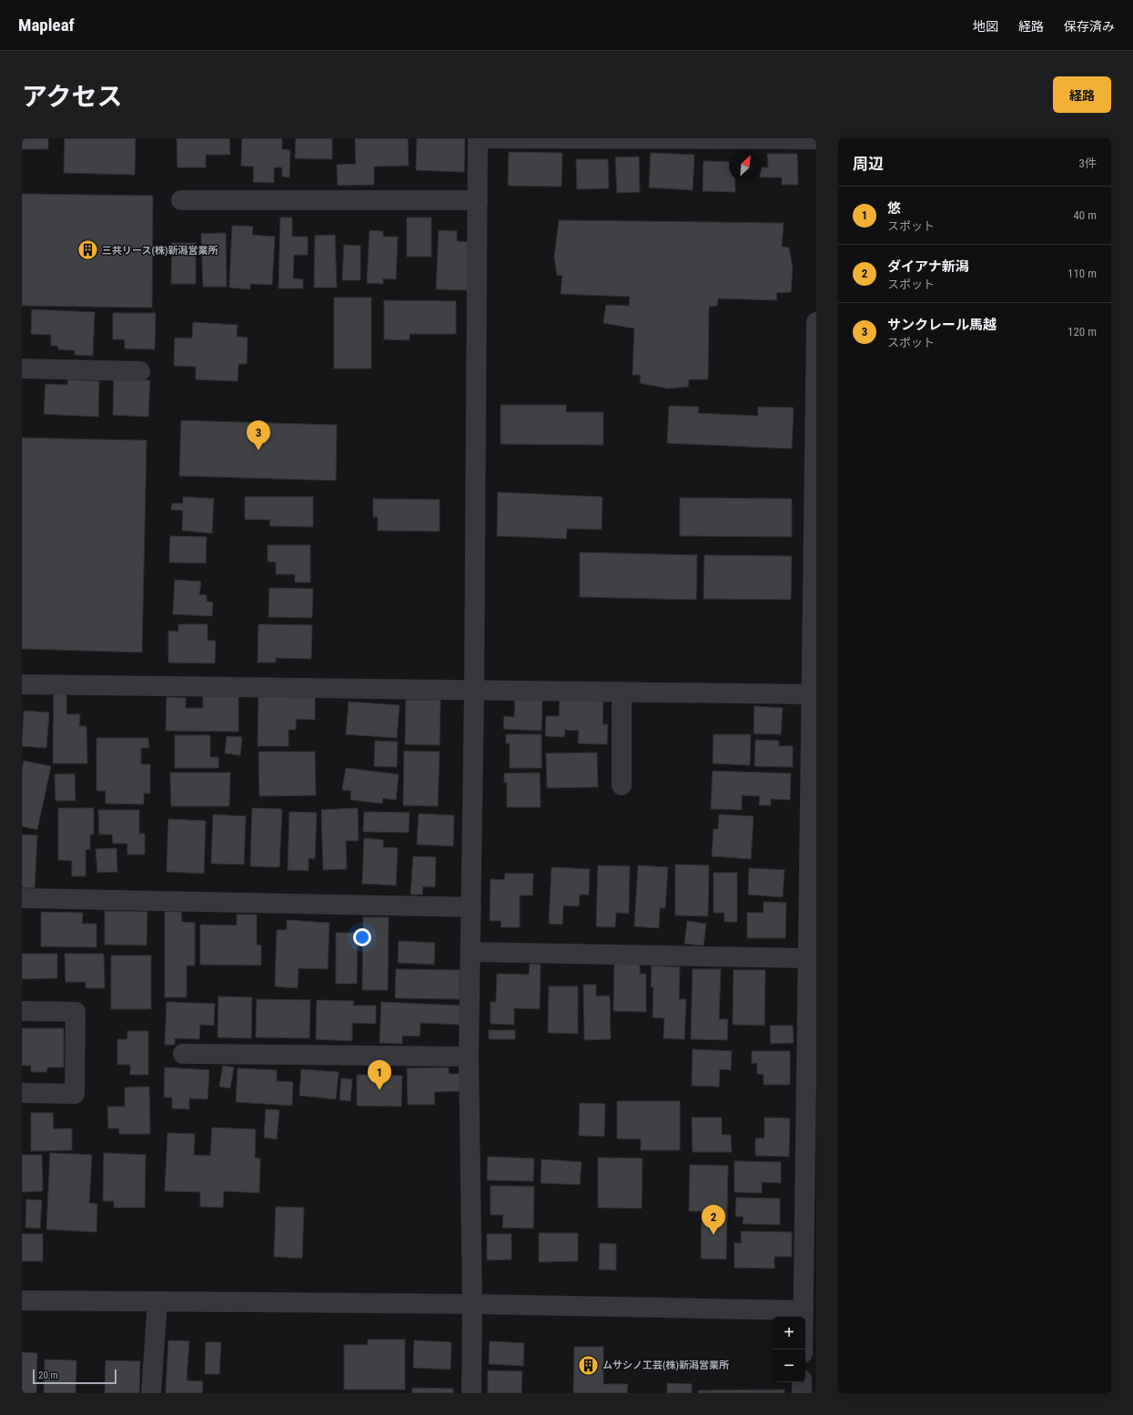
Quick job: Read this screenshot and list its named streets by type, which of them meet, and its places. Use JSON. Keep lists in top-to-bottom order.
{
  "places": {
    "building": ["三共リース(株)新潟営業所", "ムサシノ工芸(株)新潟営業所"]
  },
  "scale_bar": "20 m",
  "north": "top right",
  "page": {
    "header": "Mapleaf",
    "nav": ["地図", "経路", "保存済み"],
    "title": "アクセス",
    "buttons": "経路",
    "heading": ["周辺", "3件"],
    "list": [
      {
        "mark": "1",
        "name": "悠",
        "note": "スポット",
        "value": "40 m"
      },
      {
        "mark": "2",
        "name": "ダイアナ新潟",
        "note": "スポット",
        "value": "110 m"
      },
      {
        "mark": "3",
        "name": "サンクレール馬越",
        "note": "スポット",
        "value": "120 m"
      }
    ],
    "pins": ["3", "1", "2"],
    "map_buttons": ["+", "−"],
    "scale": "20 m"
  }
}
